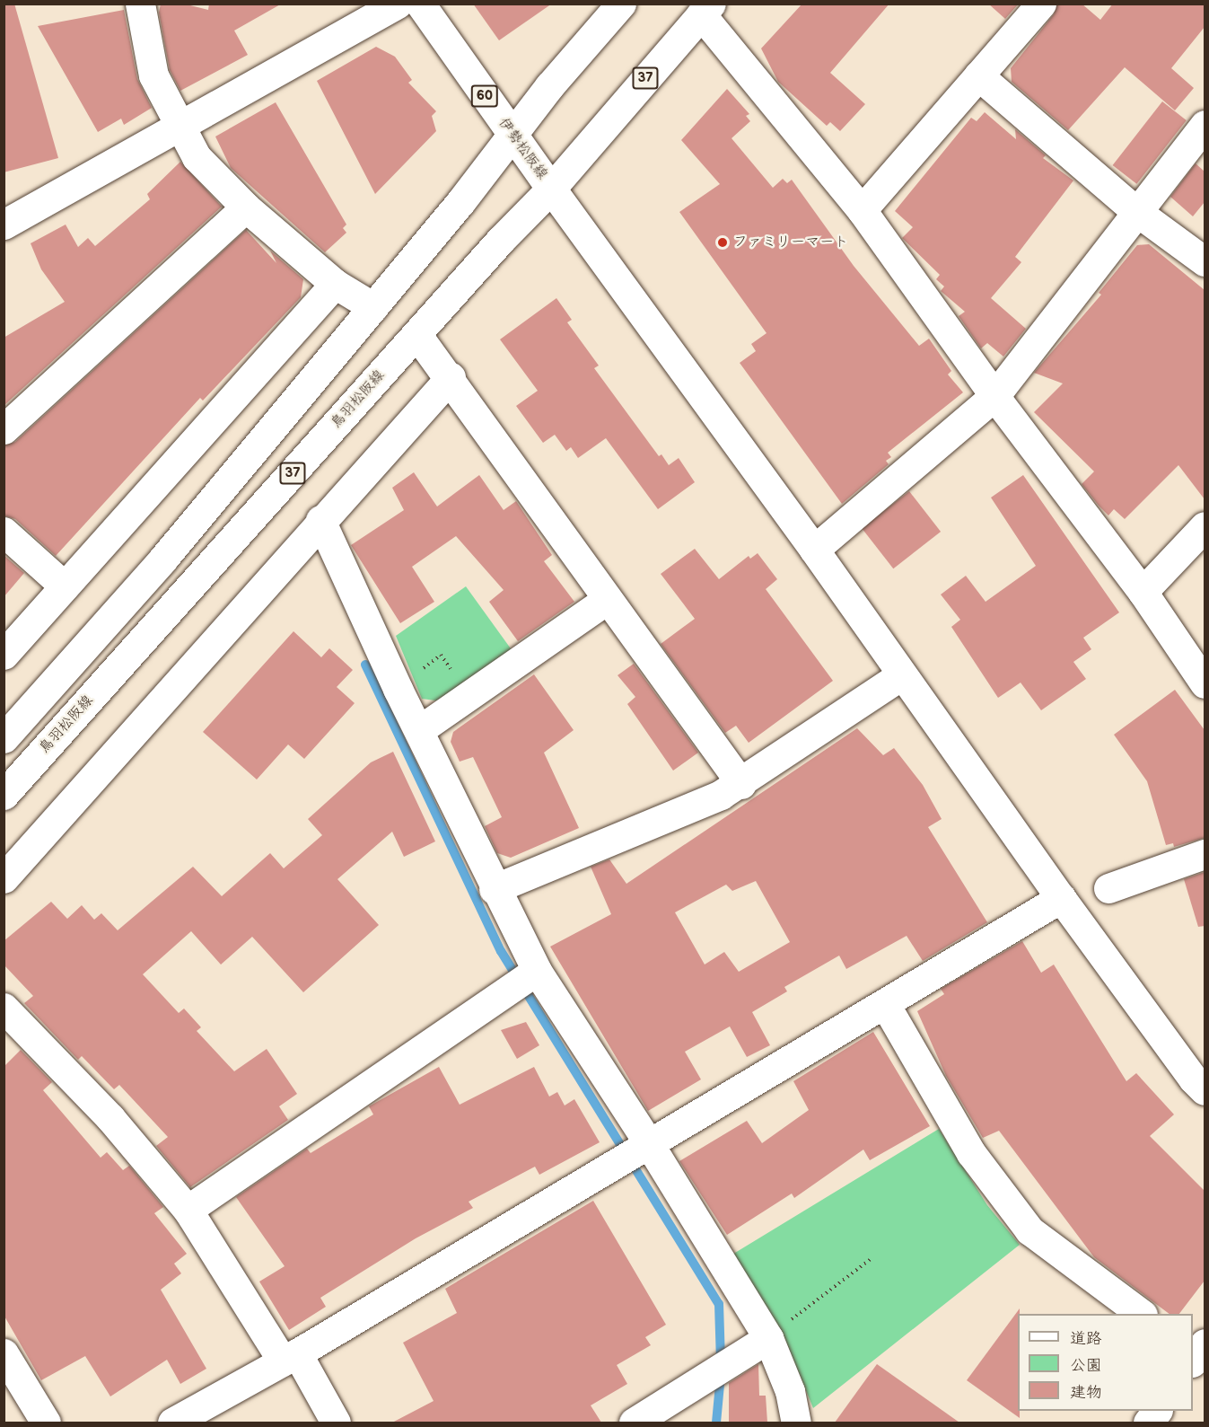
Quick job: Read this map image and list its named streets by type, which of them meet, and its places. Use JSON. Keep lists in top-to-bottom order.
{
  "streets": {
    "street": [
      "37",
      "60",
      "伊勢松阪線",
      "鳥羽松阪線"
    ]
  },
  "crossings": [
    ["伊勢松阪線", "鳥羽松阪線"]
  ],
  "places": ["ファミリーマート"],
  "legend": ["道路", "公園", "建物"]
}
